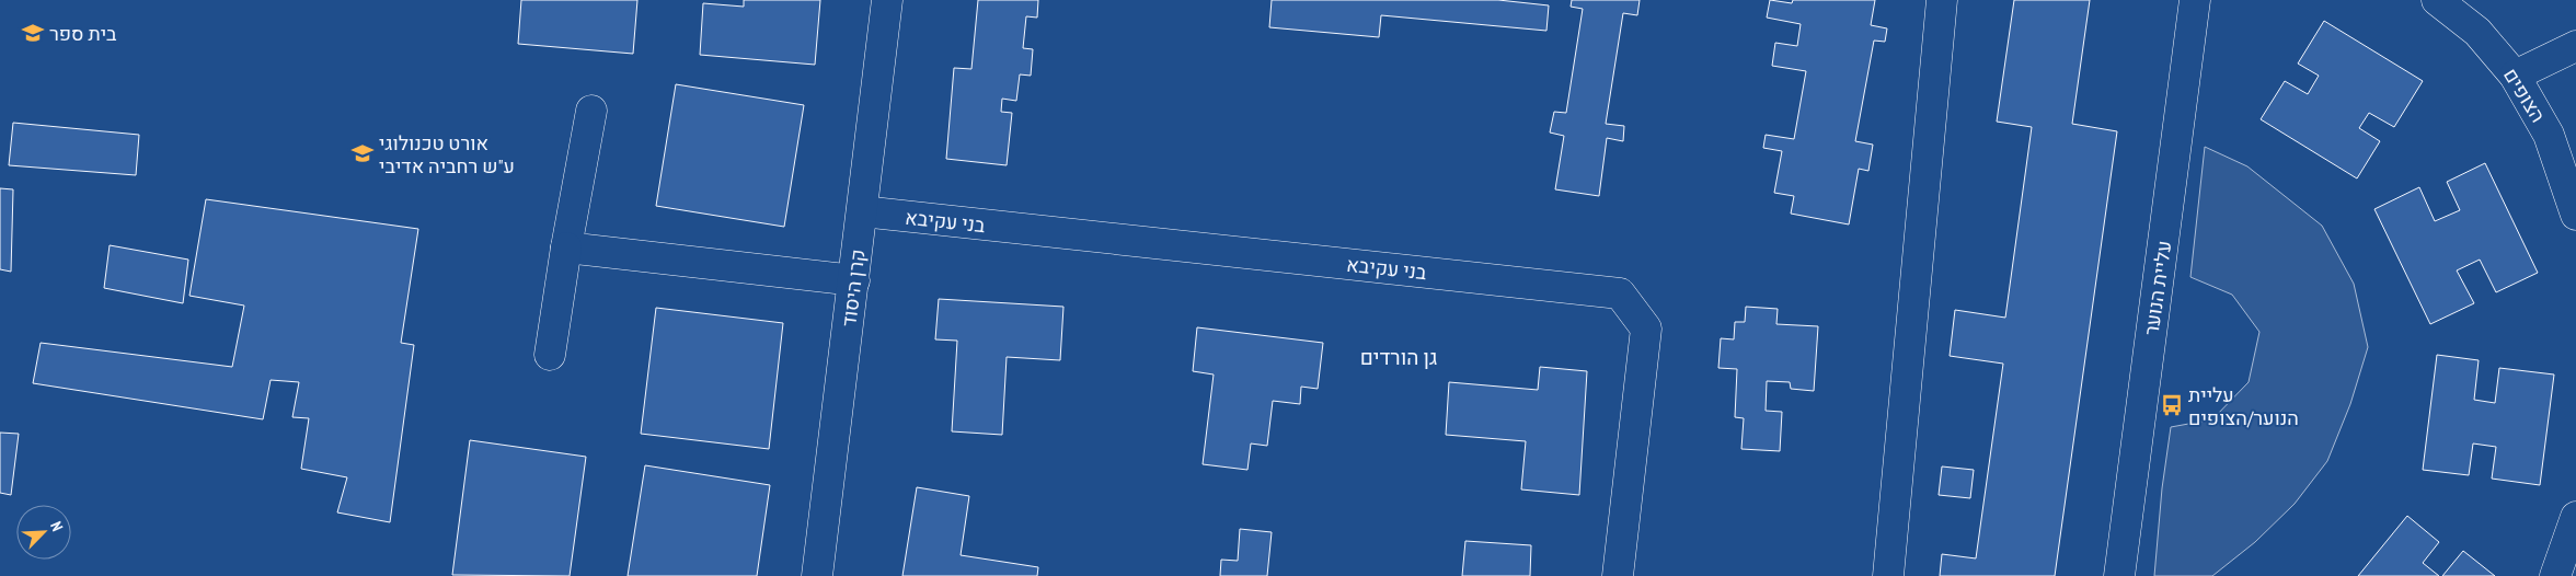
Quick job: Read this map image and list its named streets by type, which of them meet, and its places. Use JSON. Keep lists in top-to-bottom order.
{
  "streets": {
    "street": [
      "הצופים",
      "בני עקיבא",
      "קרן היסוד",
      "עליית הנוער"
    ]
  },
  "crossings": [
    ["בני עקיבא", "קרן היסוד"]
  ],
  "districts": ["גן הורדים"],
  "places": {
    "school or university": ["בית ספר", "אורט טכנולוגי ע\"ש רחביה אדיבי"],
    "bus stop": ["עליית הנוער/הצופים"]
  },
  "north": "top right"
}
